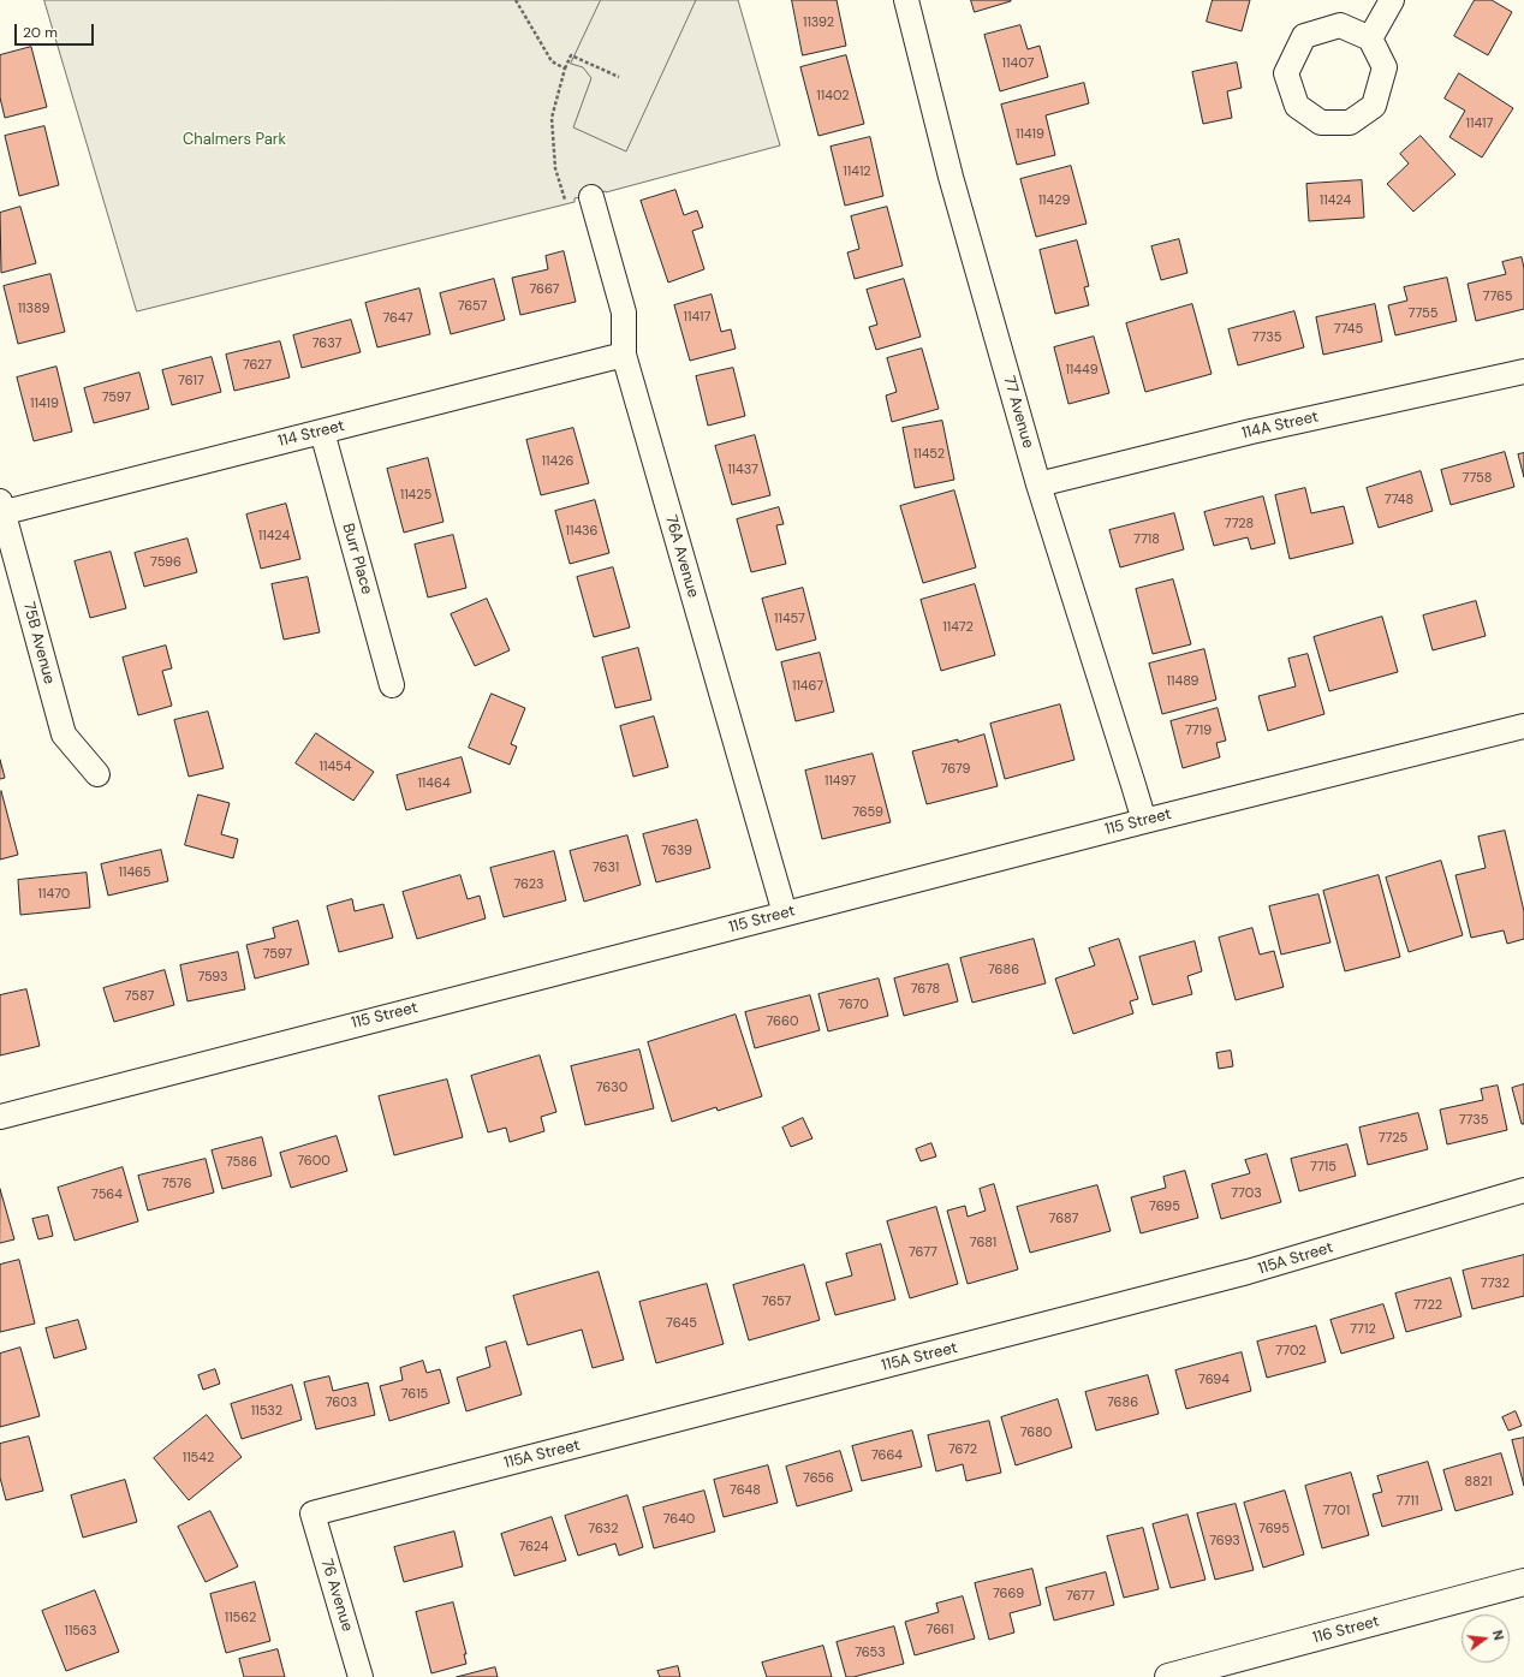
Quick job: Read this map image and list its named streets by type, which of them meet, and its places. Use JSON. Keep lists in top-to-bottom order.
{
  "streets": {
    "street": [
      "77 Avenue",
      "114A Street",
      "114 Street",
      "76A Avenue",
      "Burr Place",
      "75B Avenue",
      "115 Street",
      "115A Street",
      "76 Avenue",
      "116 Street"
    ]
  },
  "crossings": [
    ["77 Avenue", "114A Street"],
    ["77 Avenue", "115 Street"],
    ["114 Street", "76A Avenue"],
    ["114 Street", "Burr Place"],
    ["114 Street", "75B Avenue"],
    ["76A Avenue", "115 Street"],
    ["115A Street", "76 Avenue"]
  ],
  "parks": ["Chalmers Park"],
  "house_numbers": [
    "11392",
    "11407",
    "11402",
    "11417",
    "11419",
    "11412",
    "11429",
    "11424",
    "7667",
    "7765",
    "7657",
    "11389",
    "7755",
    "11417",
    "7647",
    "7745",
    "7735",
    "7637",
    "7627",
    "11449",
    "7617",
    "7597",
    "11419",
    "11452",
    "11426",
    "11437",
    "7758",
    "11425",
    "7748",
    "7728",
    "11436",
    "11424",
    "7718",
    "7596",
    "11457",
    "11472",
    "11489",
    "11467",
    "7719",
    "11454",
    "7679",
    "11497",
    "11464",
    "7659",
    "7639",
    "7631",
    "11465",
    "7623",
    "11470",
    "7597",
    "7686",
    "7593",
    "7678",
    "7587",
    "7670",
    "7660",
    "7630",
    "7735",
    "7725",
    "7600",
    "7586",
    "7715",
    "7576",
    "7703",
    "7564",
    "7695",
    "7687",
    "7681",
    "7677",
    "7732",
    "7657",
    "7722",
    "7645",
    "7712",
    "7702",
    "7694",
    "7615",
    "7603",
    "7686",
    "11532",
    "7680",
    "7672",
    "7664",
    "11542",
    "7656",
    "8821",
    "7648",
    "7711",
    "7701",
    "7640",
    "7632",
    "7695",
    "7693",
    "7624",
    "7669",
    "7677",
    "11562",
    "7661",
    "11563",
    "7653"
  ],
  "scale_bar": "20 m",
  "north": "right"
}
